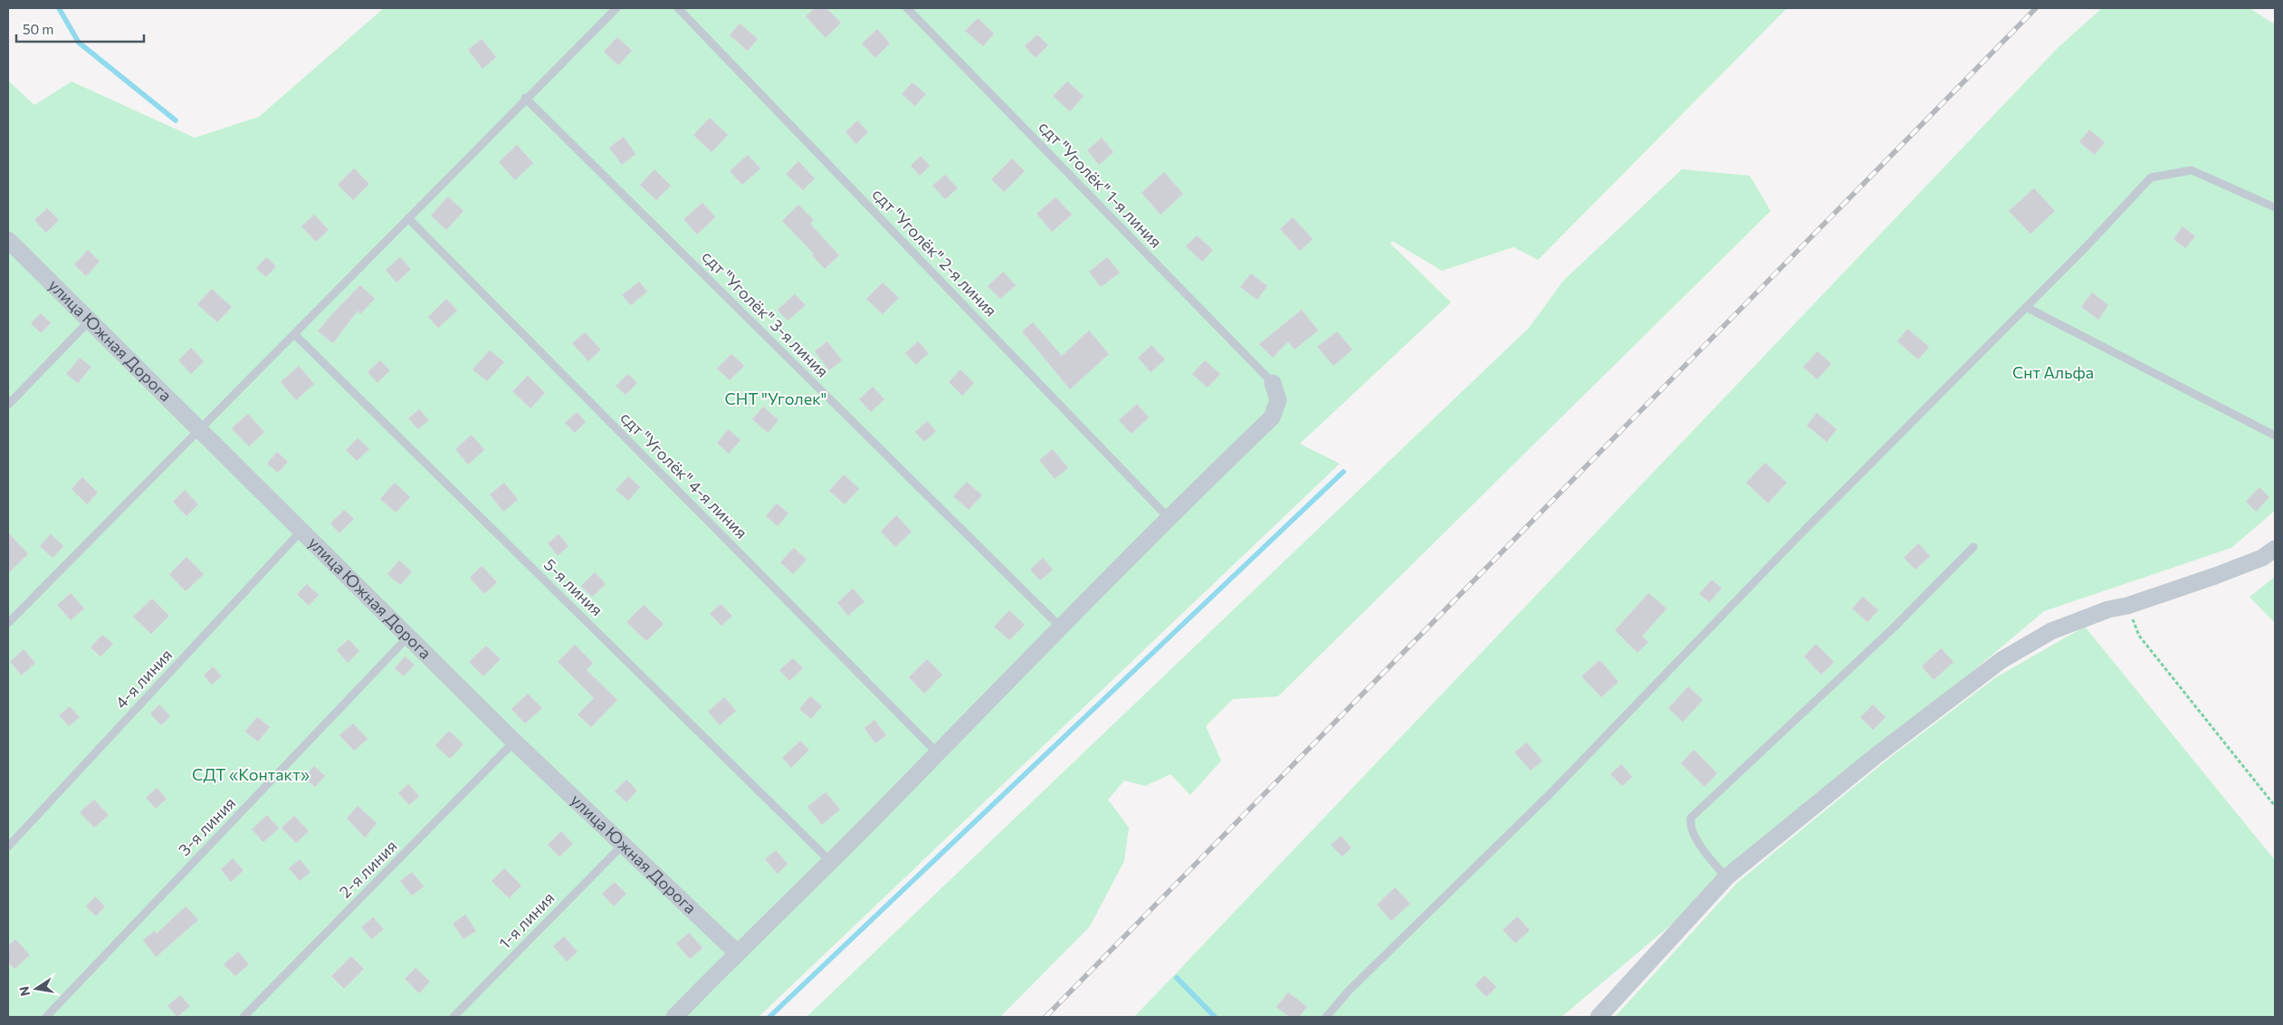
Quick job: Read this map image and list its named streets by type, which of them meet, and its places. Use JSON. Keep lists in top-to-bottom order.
{
  "streets": {
    "street": ["улица Южная Дорога"],
    "lane": [
      "сдт \"Уголёк\" 1-я линия",
      "сдт \"Уголёк\" 2-я линия",
      "сдт \"Уголёк\" 3-я линия",
      "сдт \"Уголёк\" 4-я линия",
      "5-я линия",
      "4-я линия",
      "3-я линия",
      "2-я линия",
      "1-я линия"
    ]
  },
  "crossings": [
    ["улица Южная Дорога", "4-я линия"],
    ["улица Южная Дорога", "3-я линия"],
    ["улица Южная Дорога", "2-я линия"],
    ["улица Южная Дорога", "1-я линия"]
  ],
  "parks": ["Снт Альфа", "СНТ \"Уголек\"", "СДТ «Контакт»"],
  "scale_bar": "50 m",
  "north": "left"
}
